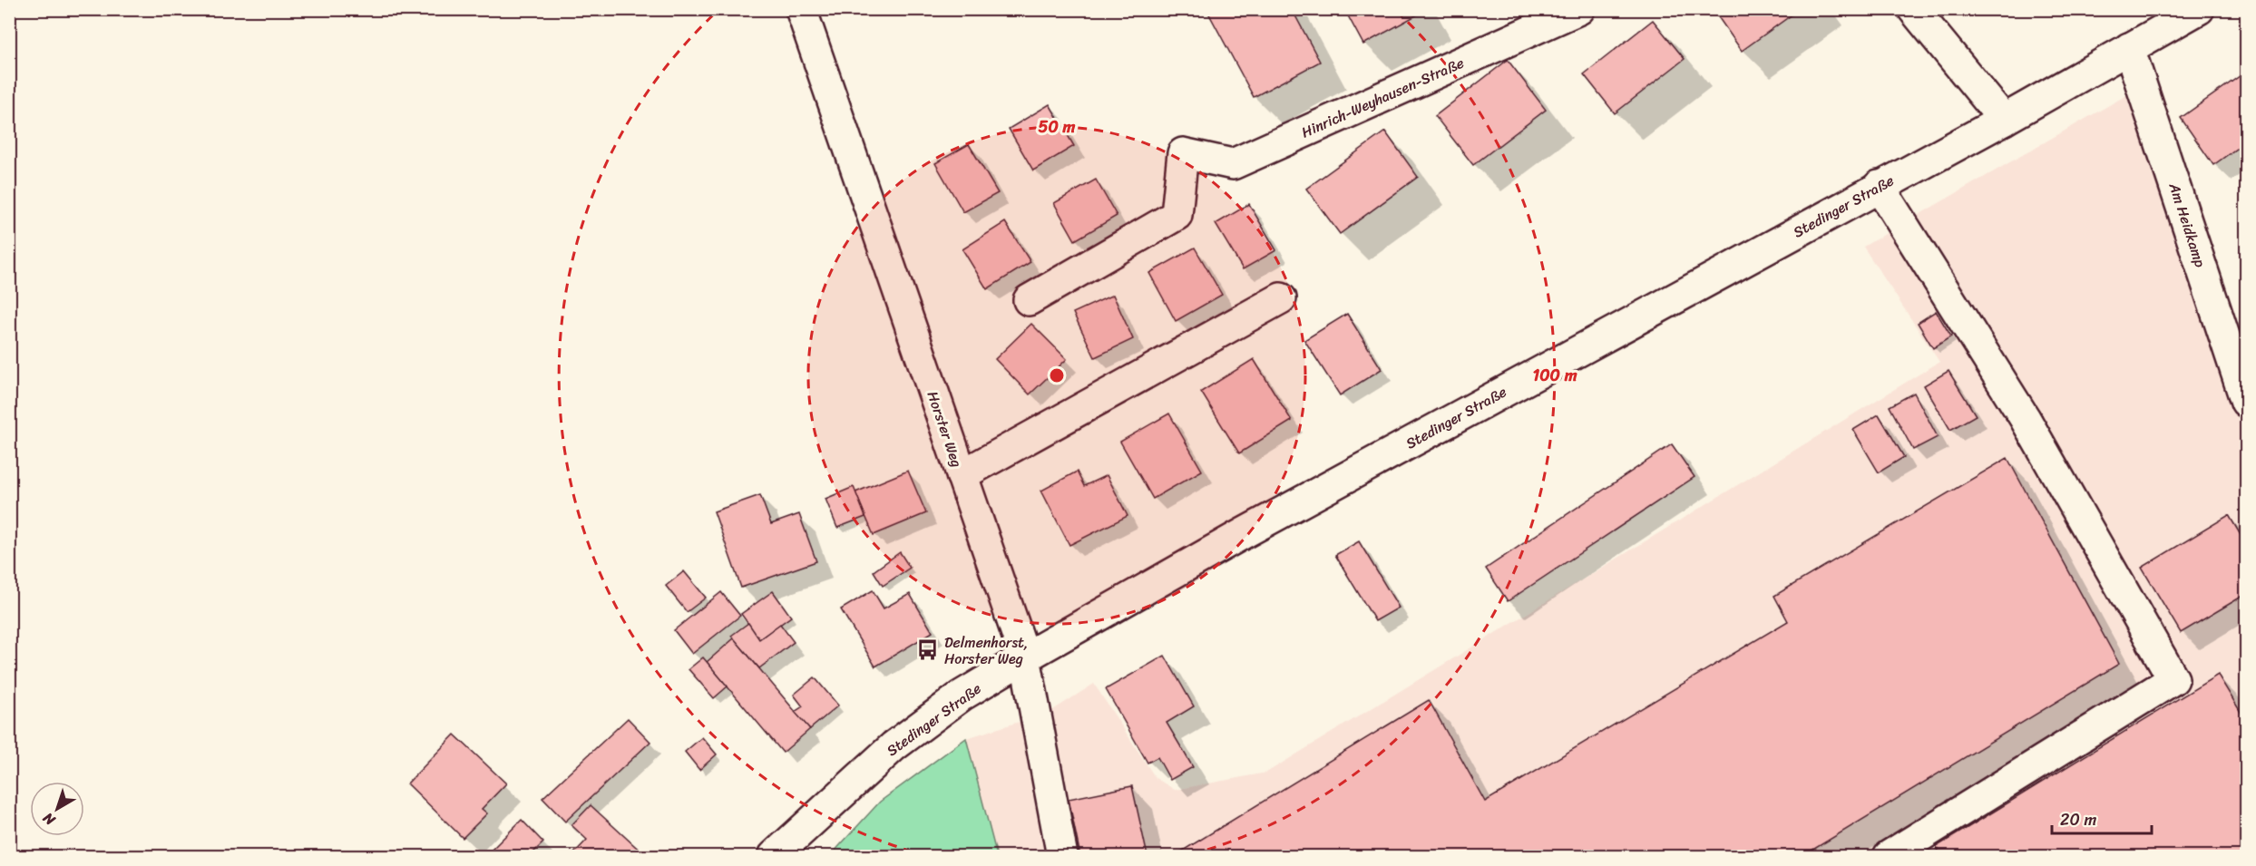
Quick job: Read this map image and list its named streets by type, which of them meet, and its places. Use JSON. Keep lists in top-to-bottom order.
{
  "streets": {
    "street": [
      "Hinrich-Weyhausen-Straße",
      "Stedinger Straße",
      "Am Heidkamp",
      "Horster Weg"
    ]
  },
  "crossings": [
    ["Stedinger Straße", "Am Heidkamp"],
    ["Stedinger Straße", "Horster Weg"]
  ],
  "places": {
    "bus stop": ["Delmenhorst, Horster Weg"]
  },
  "scale_bar": "20 m",
  "north": "bottom left",
  "rings": ["50 m", "100 m"]
}
